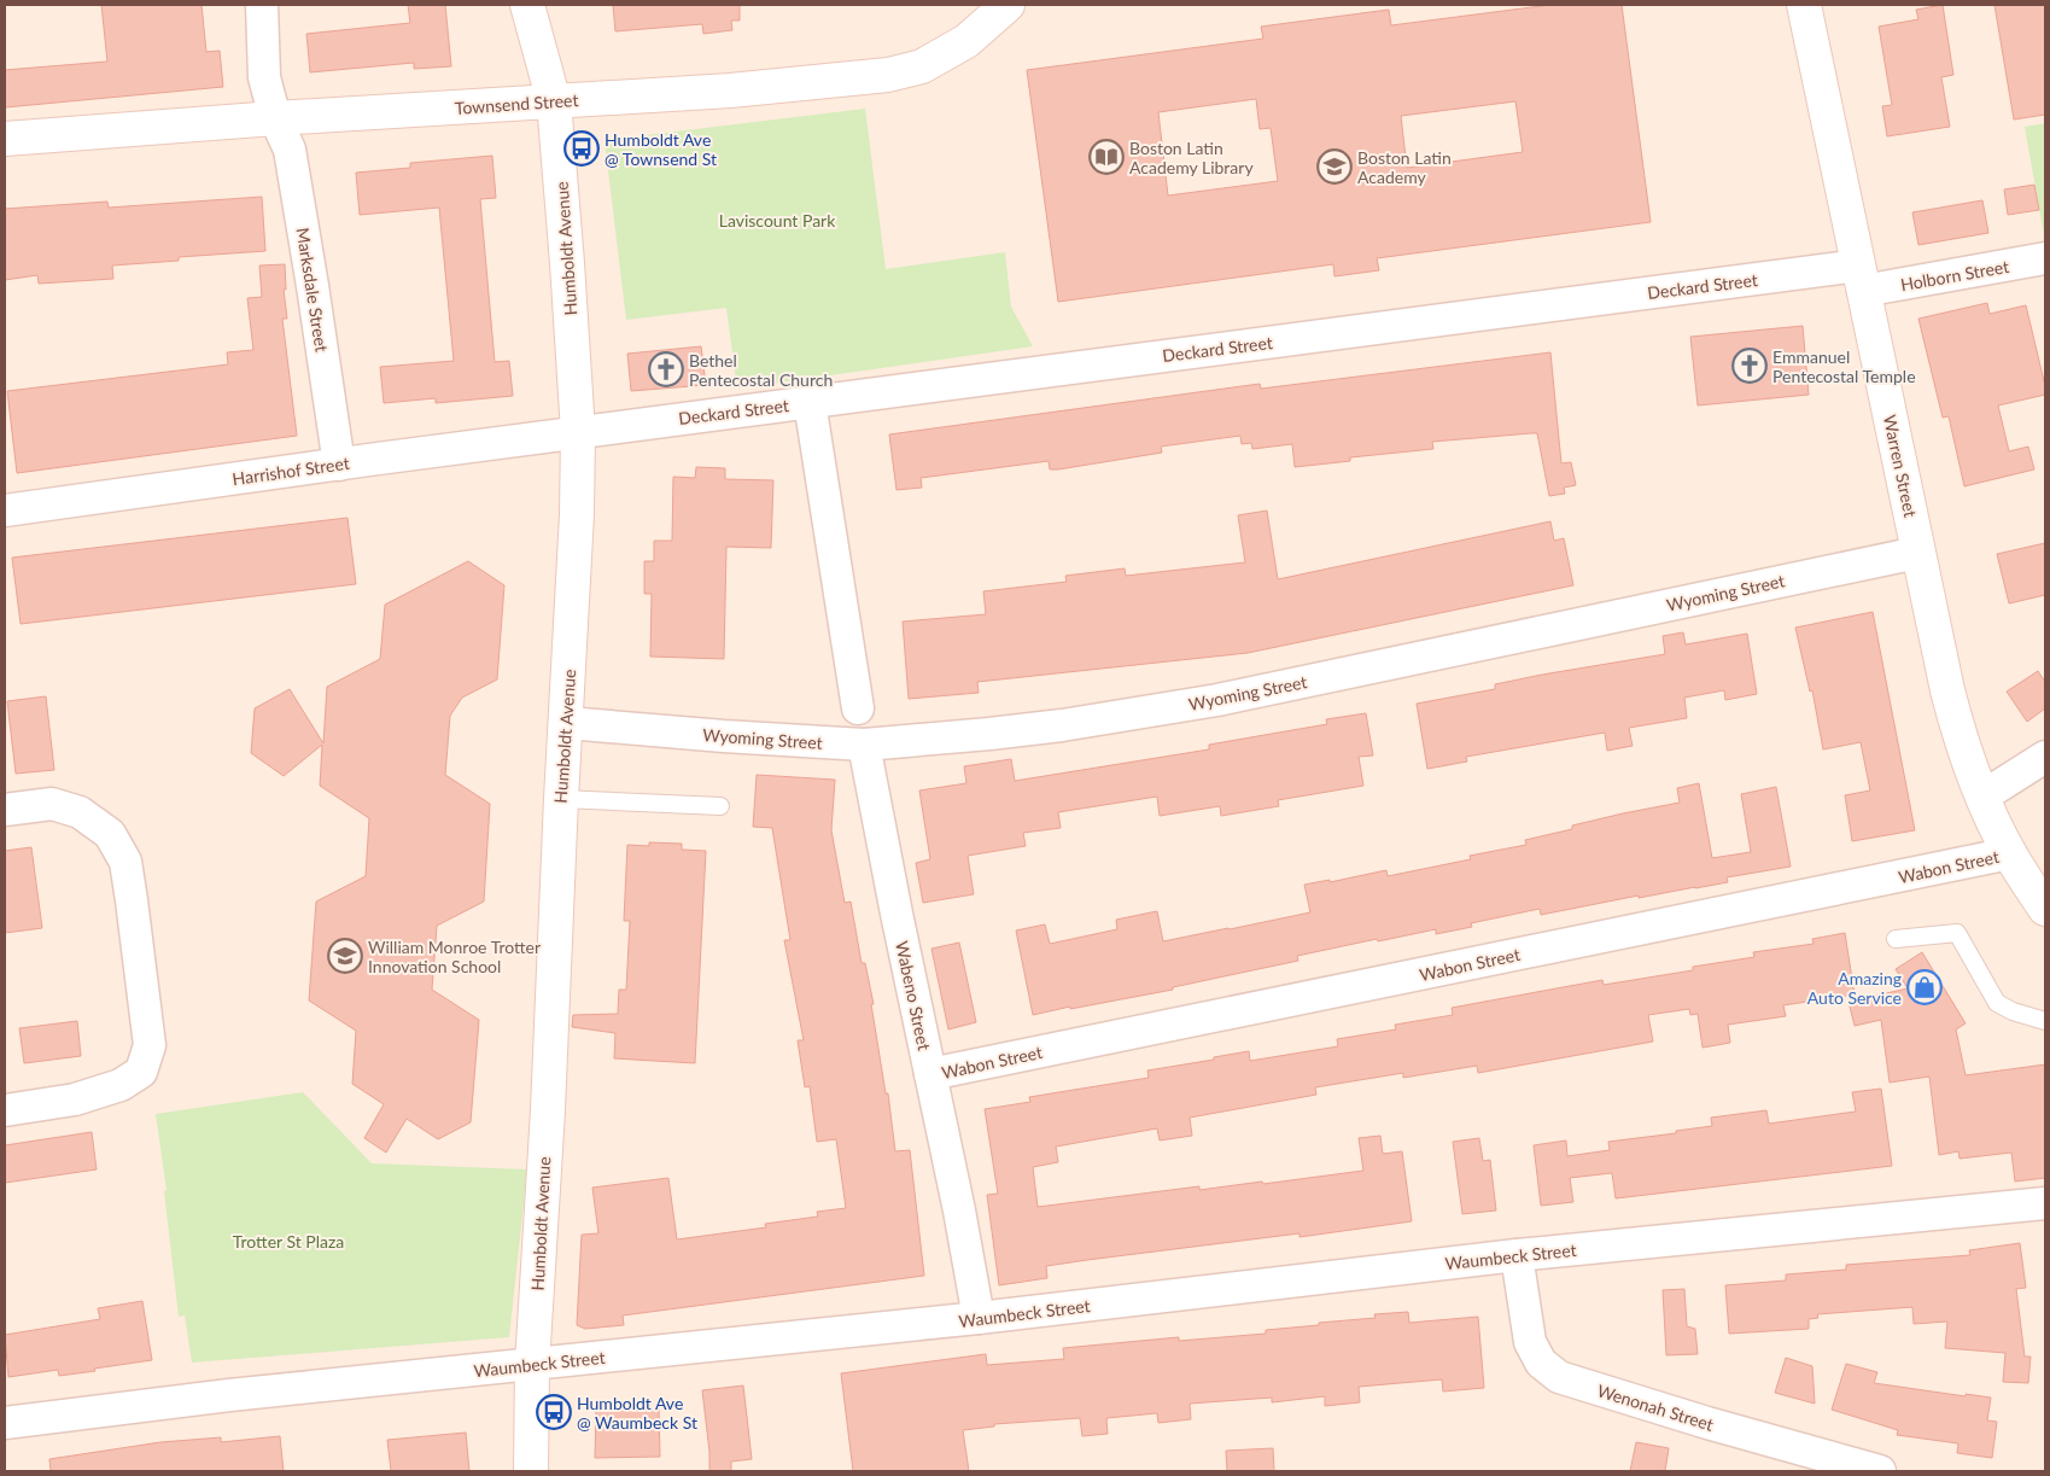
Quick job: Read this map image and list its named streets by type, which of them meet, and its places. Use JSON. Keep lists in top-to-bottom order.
{
  "streets": {
    "main road": ["Townsend Street", "Humboldt Avenue", "Warren Street"],
    "street": [
      "Holborn Street",
      "Deckard Street",
      "Marksdale Street",
      "Harrishof Street",
      "Wyoming Street",
      "Wabon Street",
      "Wabeno Street",
      "Waumbeck Street",
      "Wenonah Street"
    ]
  },
  "crossings": [
    ["Townsend Street", "Humboldt Avenue"],
    ["Townsend Street", "Marksdale Street"],
    ["Humboldt Avenue", "Deckard Street"],
    ["Humboldt Avenue", "Harrishof Street"],
    ["Humboldt Avenue", "Wyoming Street"],
    ["Humboldt Avenue", "Waumbeck Street"],
    ["Holborn Street", "Deckard Street"],
    ["Holborn Street", "Warren Street"],
    ["Deckard Street", "Warren Street"],
    ["Deckard Street", "Harrishof Street"],
    ["Marksdale Street", "Harrishof Street"],
    ["Warren Street", "Wyoming Street"],
    ["Warren Street", "Wabon Street"],
    ["Wyoming Street", "Wabeno Street"],
    ["Wabon Street", "Wabeno Street"],
    ["Wabeno Street", "Waumbeck Street"],
    ["Waumbeck Street", "Wenonah Street"]
  ],
  "parks": ["Laviscount Park", "Trotter St Plaza"],
  "places": {
    "bus stop": ["Humboldt Ave @ Townsend St", "Humboldt Ave @ Waumbeck St"],
    "library": ["Boston Latin Academy Library"],
    "school or university": ["Boston Latin Academy", "William Monroe Trotter Innovation School"],
    "church": ["Emmanuel Pentecostal Temple", "Bethel Pentecostal Church"],
    "shop": ["Amazing Auto Service"]
  }
}
